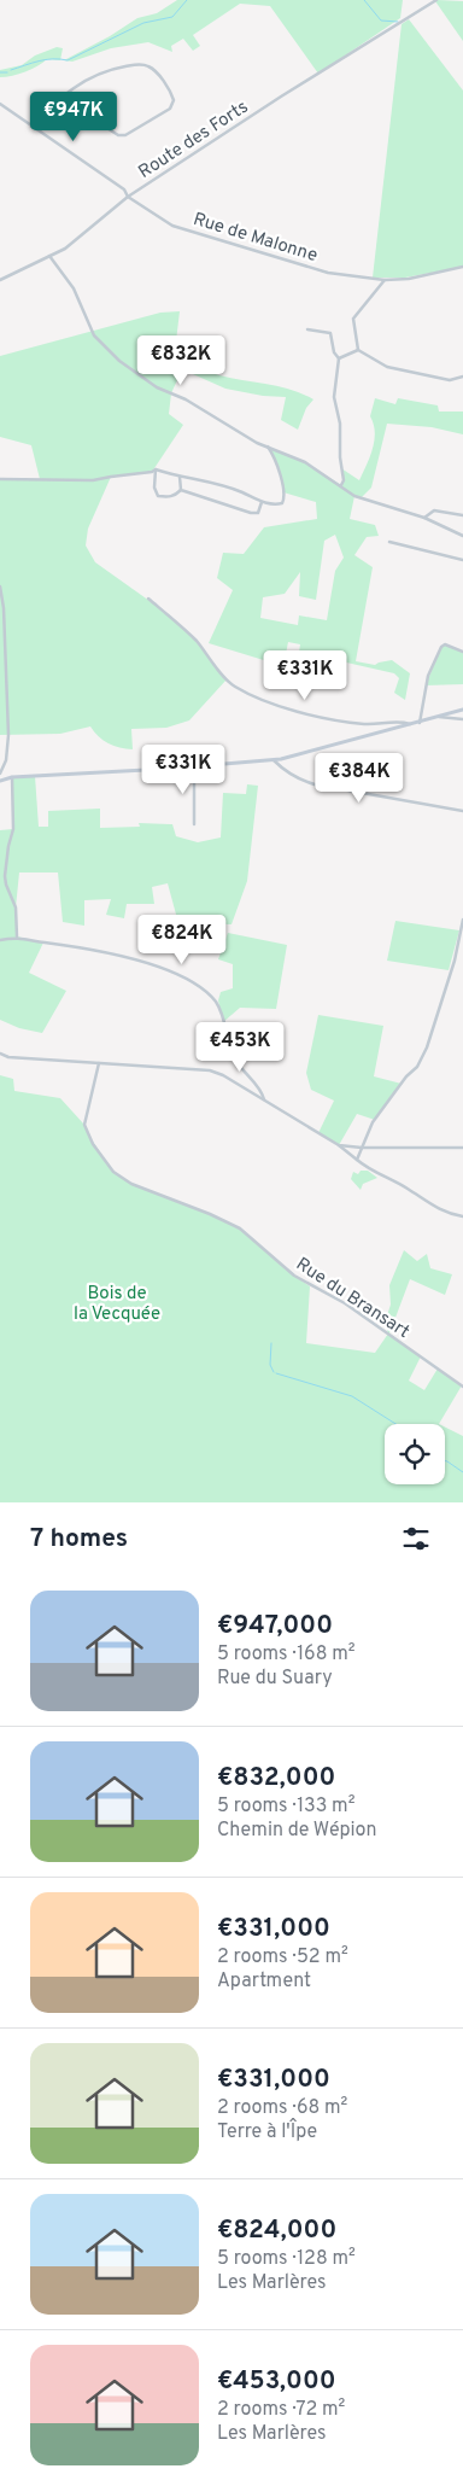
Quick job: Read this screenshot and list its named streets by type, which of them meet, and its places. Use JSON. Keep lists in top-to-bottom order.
{
  "streets": {
    "street": ["Route des Forts", "Rue de Malonne", "Rue du Bransart"]
  },
  "crossings": [
    ["Route des Forts", "Rue de Malonne"]
  ],
  "parks": ["Bois de la Vecquée"],
  "page": {
    "price": [
      "€947K",
      "€832K",
      "€331K",
      "€331K",
      "€384K",
      "€824K",
      "€453K"
    ],
    "heading": "7 homes",
    "list": [
      {
        "name": "€947,000",
        "note": "5 rooms · 168 m² · Rue du Suary"
      },
      {
        "name": "€832,000",
        "note": "5 rooms · 133 m² · Chemin de Wépion"
      },
      {
        "name": "€331,000",
        "note": "2 rooms · 52 m² · Apartment"
      },
      {
        "name": "€331,000",
        "note": "2 rooms · 68 m² · Terre à l'Îpe"
      },
      {
        "name": "€824,000",
        "note": "5 rooms · 128 m² · Les Marlères"
      },
      {
        "name": "€453,000",
        "note": "2 rooms · 72 m² · Les Marlères"
      }
    ]
  }
}
